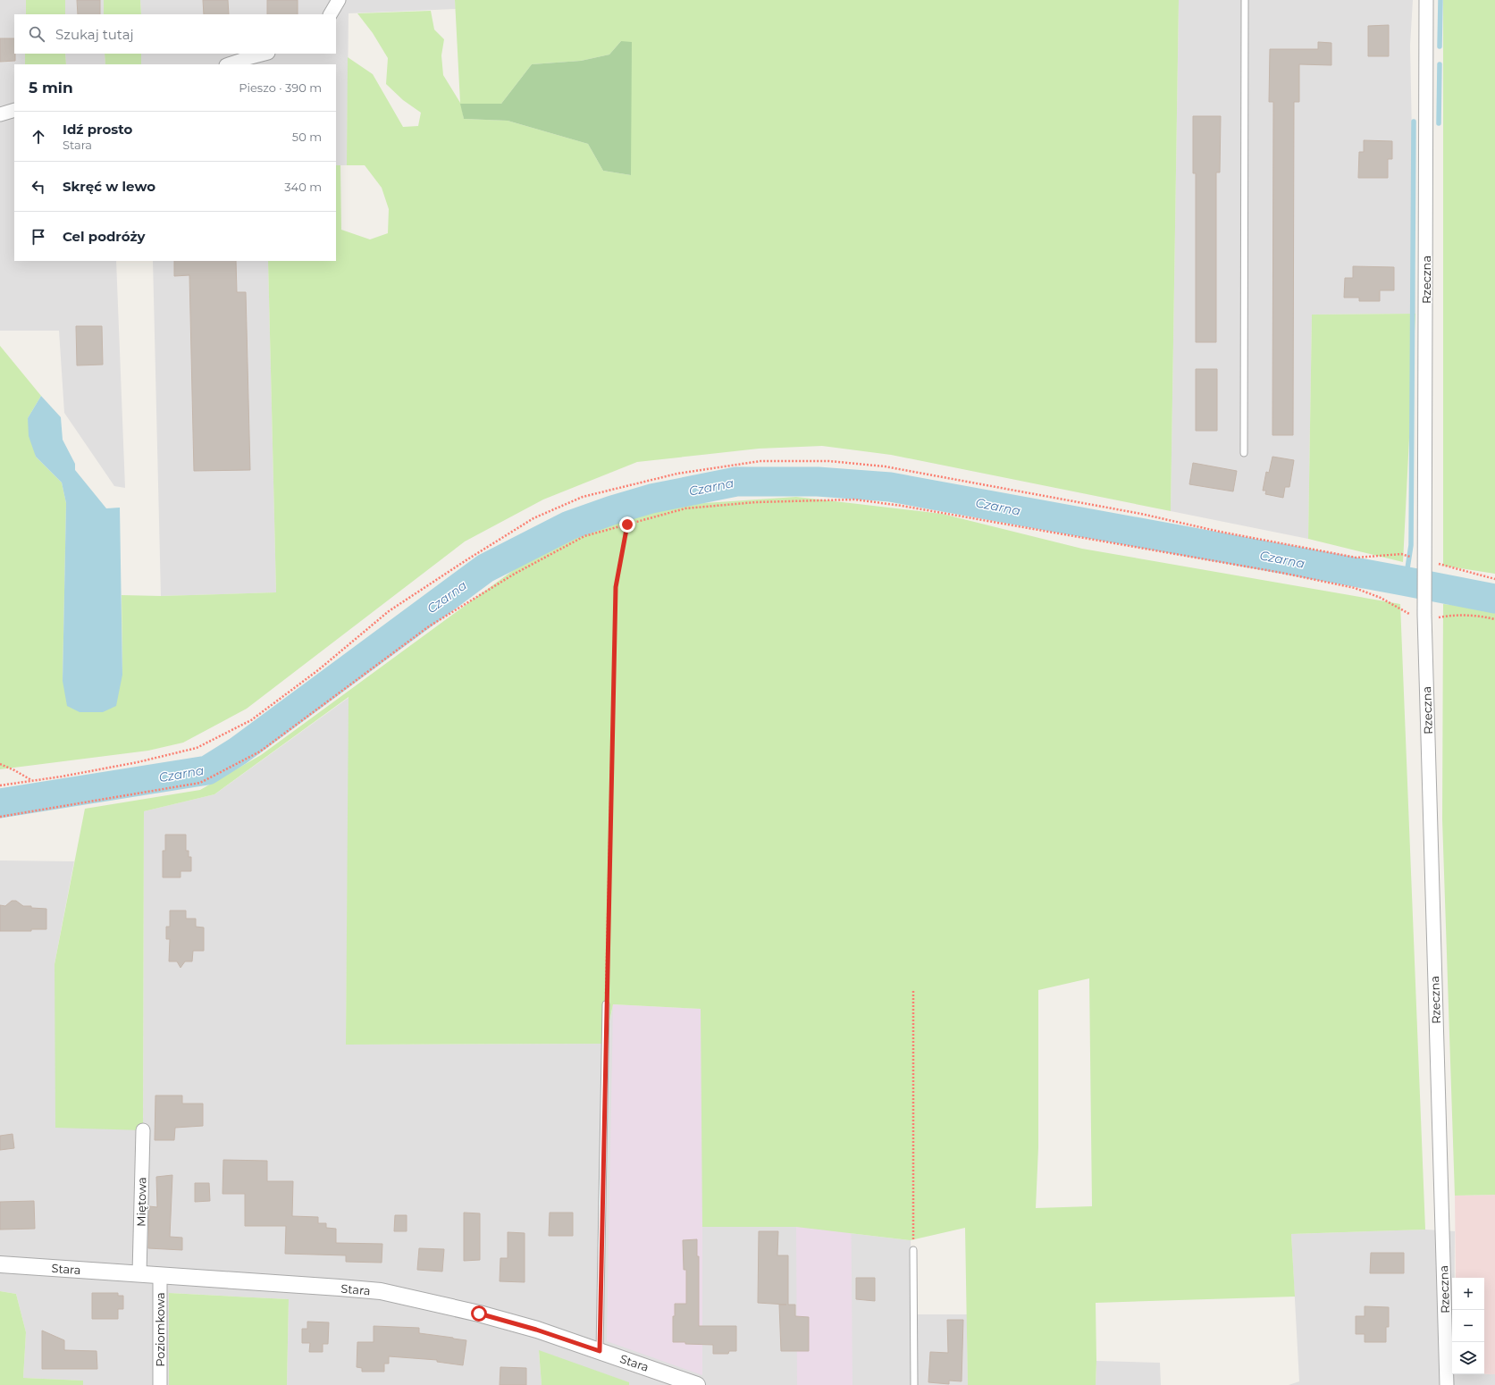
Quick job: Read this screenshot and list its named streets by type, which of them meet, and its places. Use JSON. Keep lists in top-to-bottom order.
{
  "streets": {
    "street": [
      "Rzeczna",
      "Miętowa",
      "Stara",
      "Poziomkowa"
    ]
  },
  "crossings": [
    ["Miętowa", "Stara"],
    ["Stara", "Poziomkowa"]
  ],
  "water": ["Czarna"],
  "page": {
    "search": "Szukaj tutaj",
    "heading": ["5 min", "Pieszo · 390 m"],
    "list": [
      ["Idź prosto", "Stara", "50 m"],
      ["Skręć w lewo", "340 m"],
      "Cel podróży"
    ],
    "map_buttons": ["+", "−"]
  }
}
